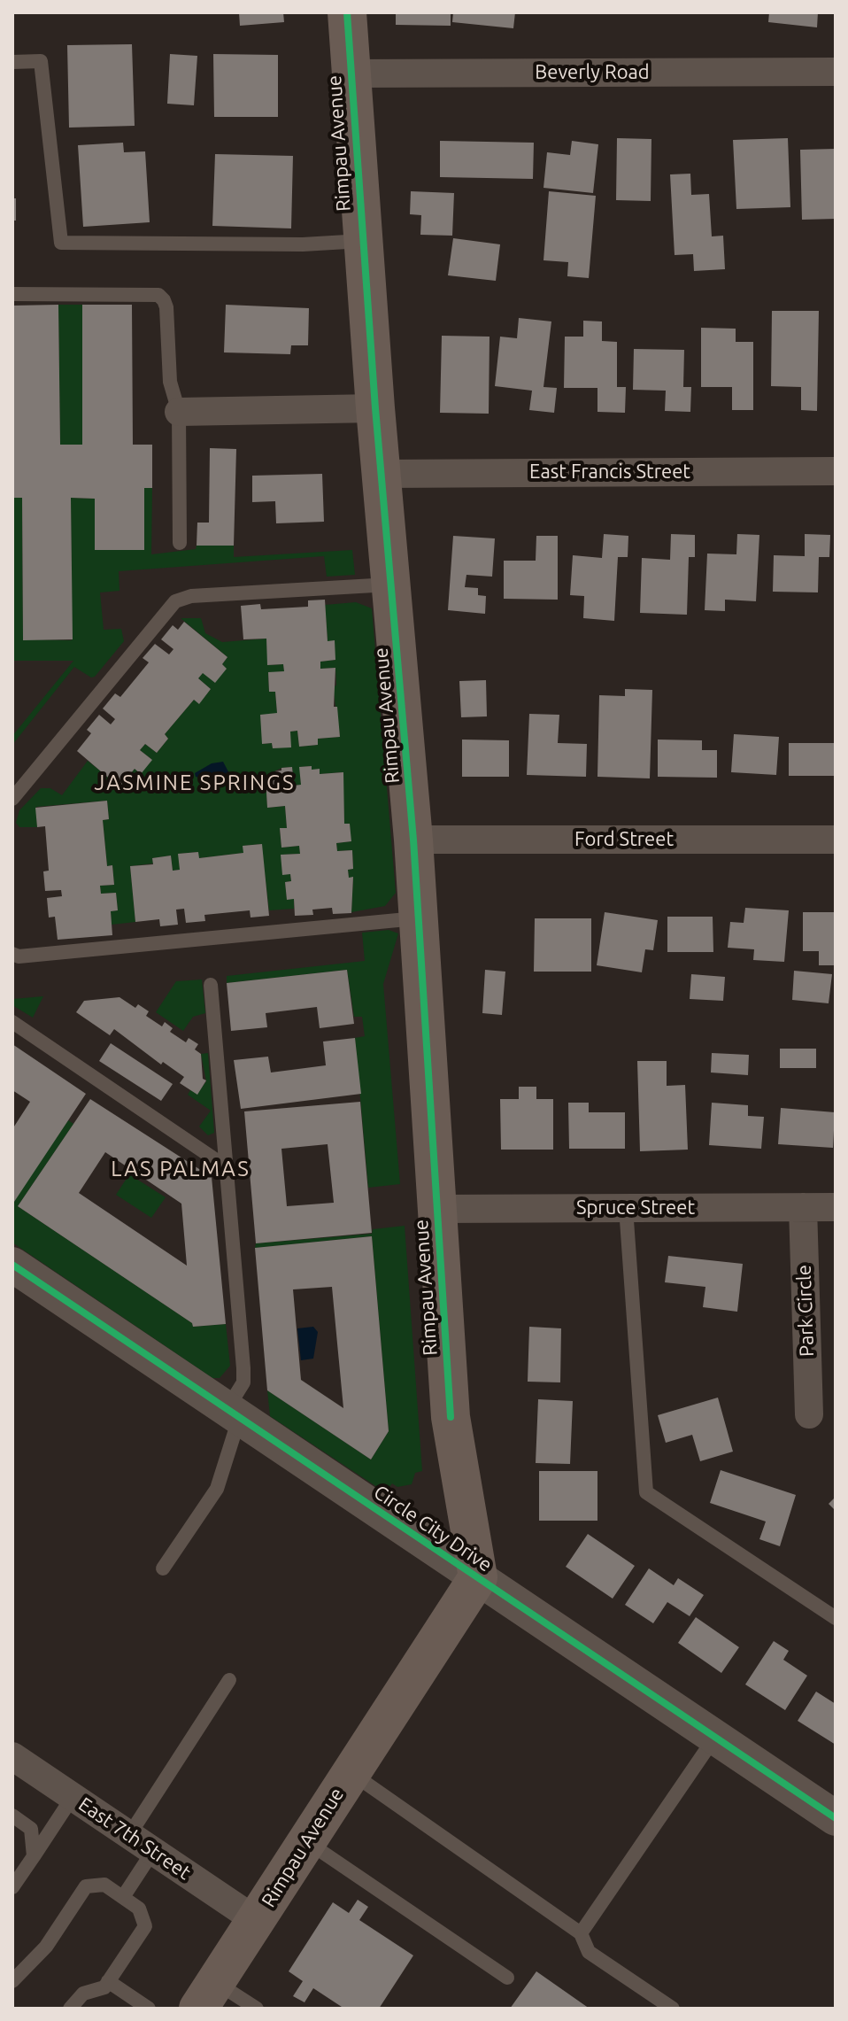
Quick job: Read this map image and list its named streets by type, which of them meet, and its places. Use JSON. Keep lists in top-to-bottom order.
{
  "streets": {
    "main road": ["Rimpau Avenue"],
    "street": [
      "Beverly Road",
      "East Francis Street",
      "Ford Street",
      "Spruce Street",
      "Park Circle",
      "Circle City Drive",
      "East 7th Street"
    ]
  },
  "crossings": [
    ["Beverly Road", "Rimpau Avenue"],
    ["Rimpau Avenue", "East Francis Street"],
    ["Rimpau Avenue", "Ford Street"],
    ["Rimpau Avenue", "Spruce Street"],
    ["Rimpau Avenue", "Circle City Drive"],
    ["Rimpau Avenue", "East 7th Street"],
    ["Spruce Street", "Park Circle"]
  ],
  "districts": ["JASMINE SPRINGS", "LAS PALMAS"]
}
